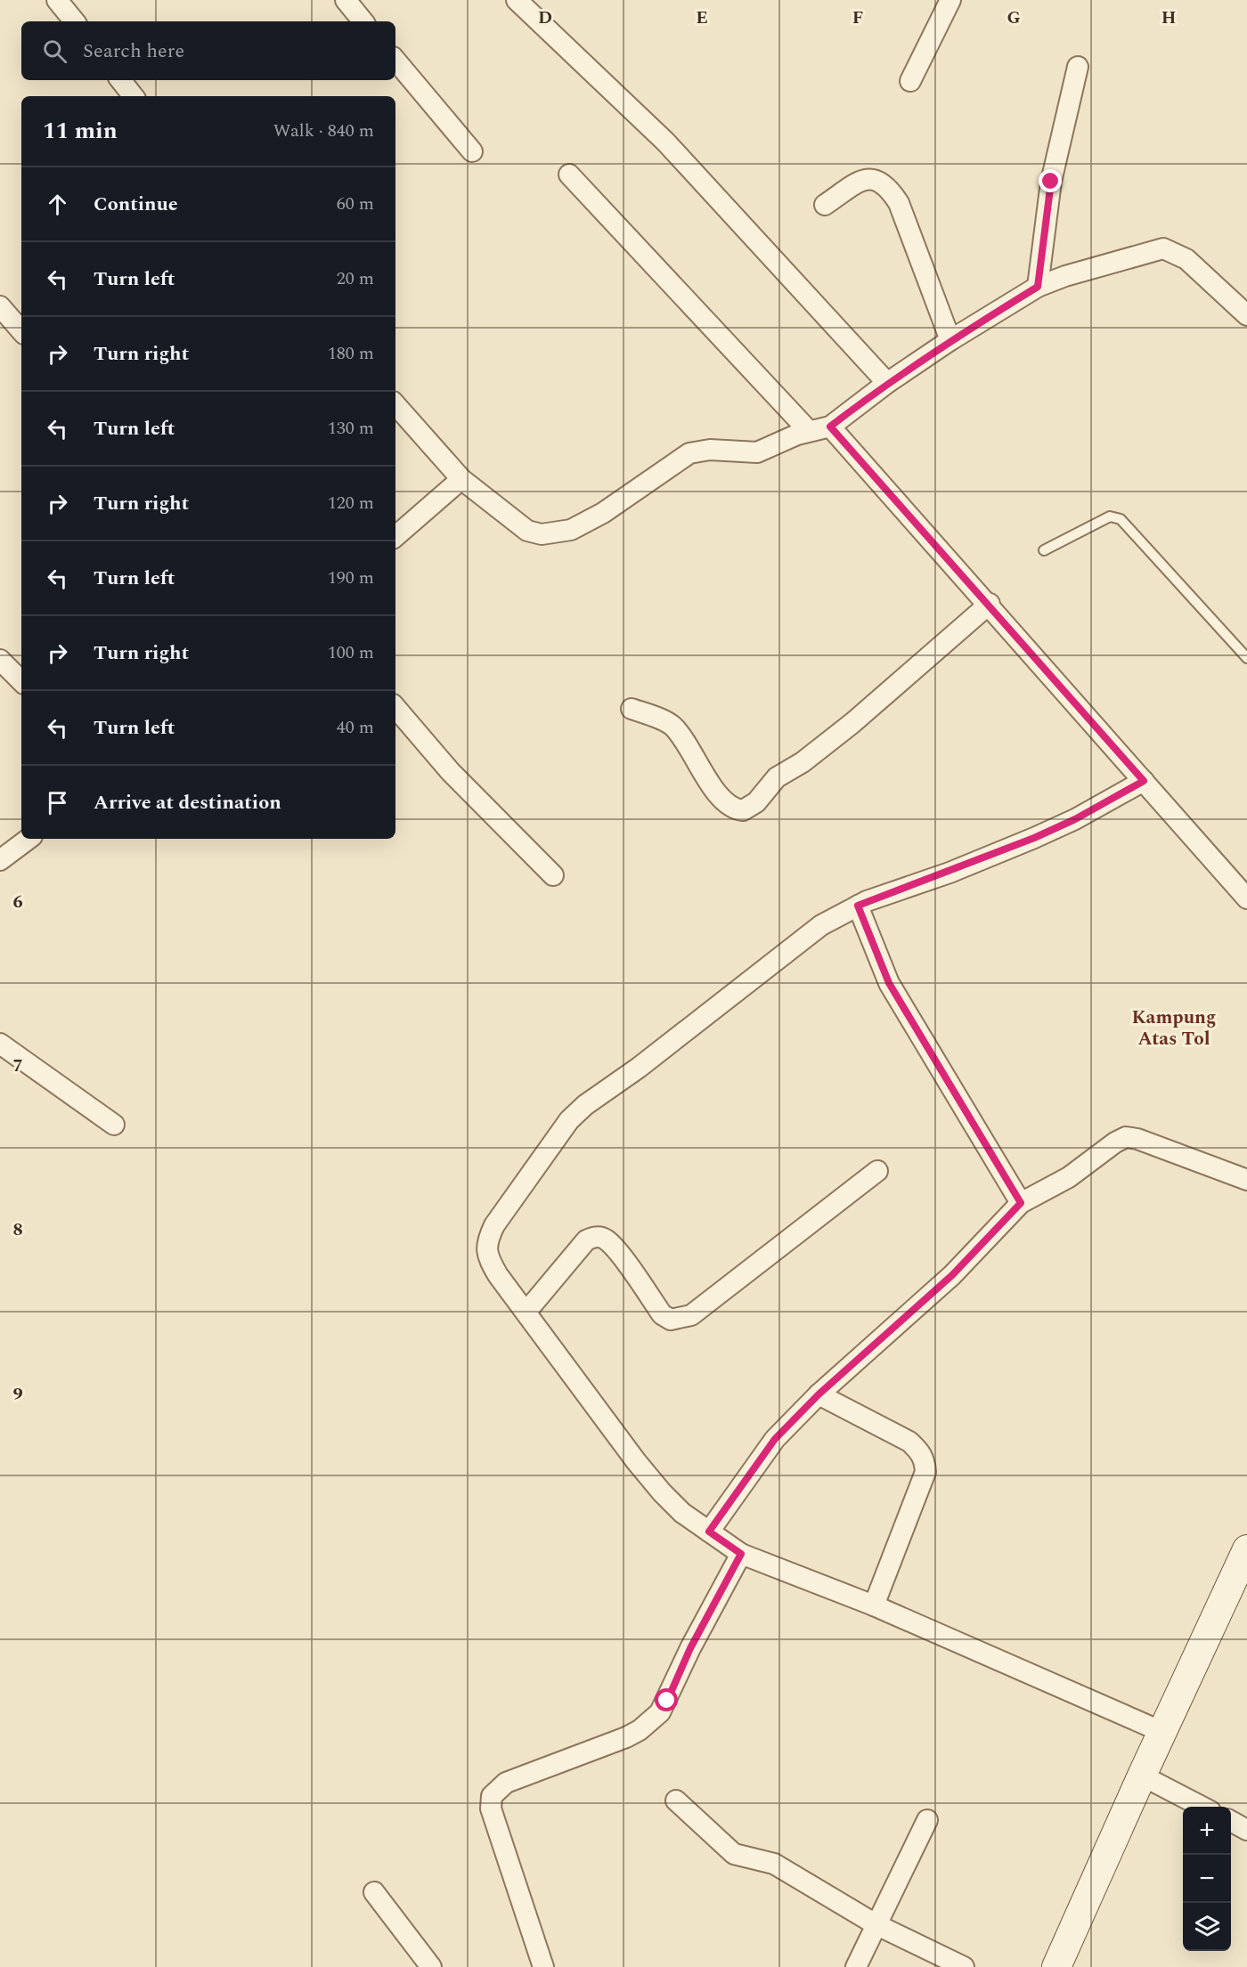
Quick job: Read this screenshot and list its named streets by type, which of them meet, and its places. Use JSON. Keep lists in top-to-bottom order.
{
  "districts": ["Kampung Atas Tol"],
  "page": {
    "search": "Search here",
    "heading": ["11 min", "Walk · 840 m"],
    "list": [
      ["Continue", "60 m"],
      ["Turn left", "20 m"],
      ["Turn right", "180 m"],
      ["Turn left", "130 m"],
      ["Turn right", "120 m"],
      ["Turn left", "190 m"],
      ["Turn right", "100 m"],
      ["Turn left", "40 m"],
      "Arrive at destination"
    ],
    "map_buttons": ["+", "−"]
  },
  "grid": {
    "columns": [
      "D",
      "E",
      "F",
      "G",
      "H"
    ],
    "rows": [
      "6",
      "7",
      "8",
      "9"
    ]
  }
}
